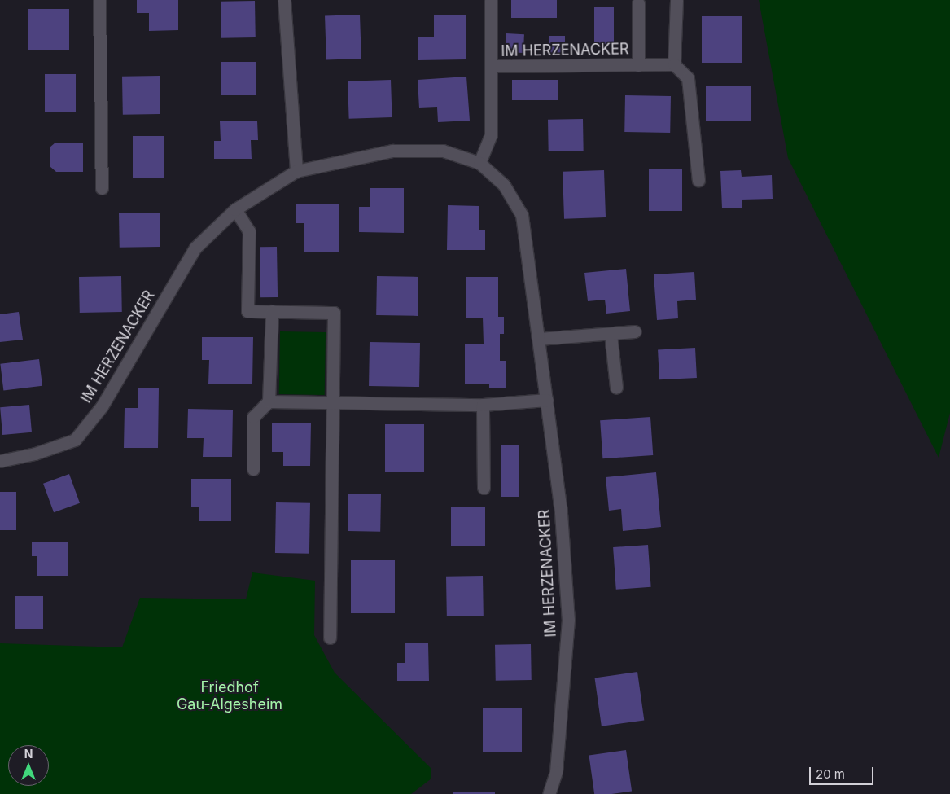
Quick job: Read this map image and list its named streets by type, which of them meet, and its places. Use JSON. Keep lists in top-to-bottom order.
{
  "streets": {
    "street": ["IM HERZENACKER"]
  },
  "parks": ["Friedhof Gau-Algesheim"],
  "scale_bar": "20 m",
  "north": "top"
}
